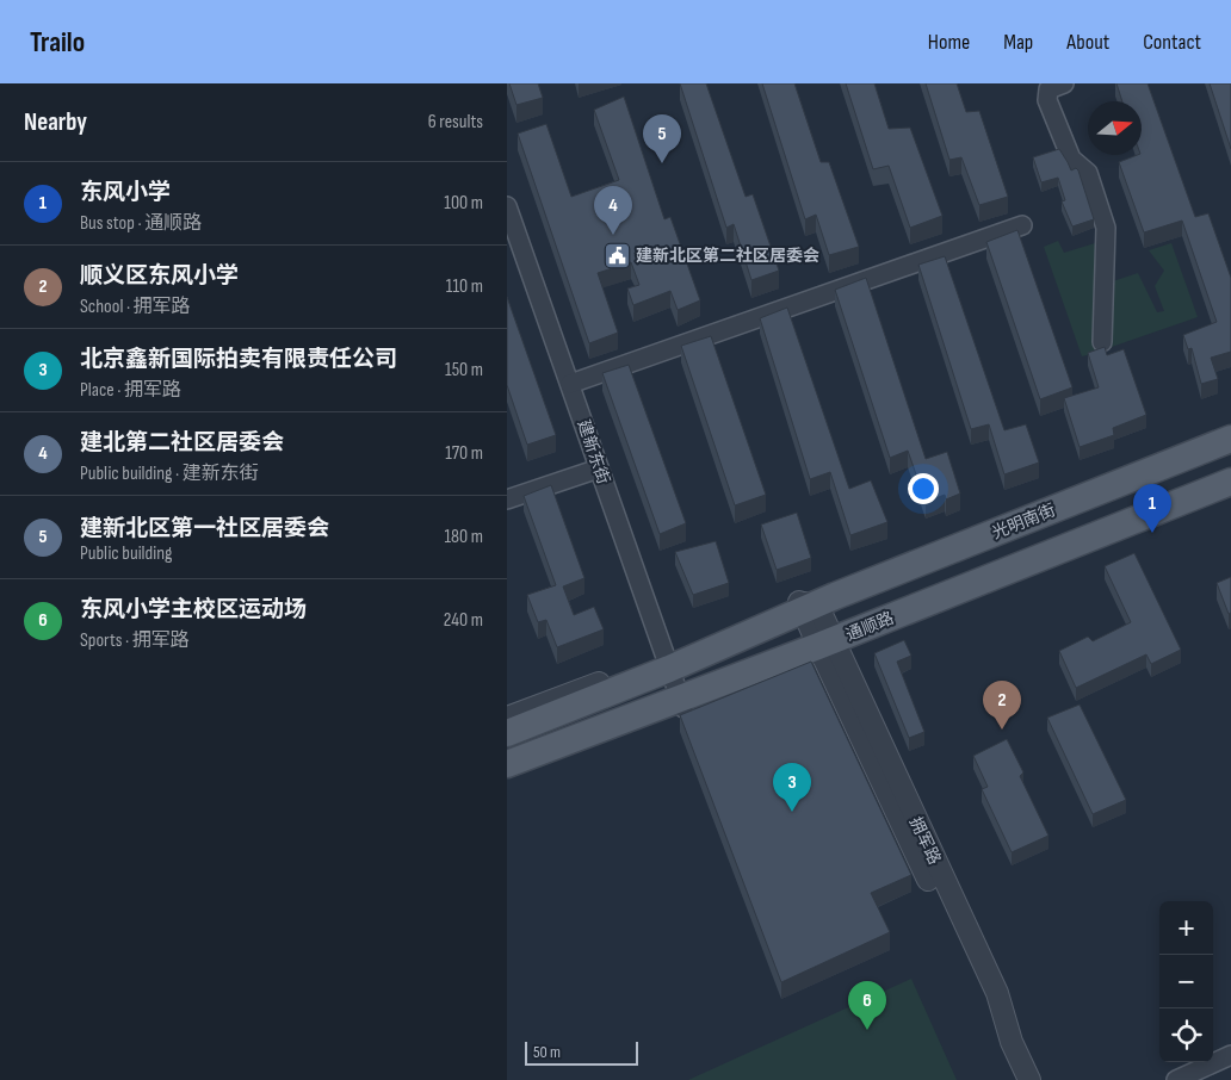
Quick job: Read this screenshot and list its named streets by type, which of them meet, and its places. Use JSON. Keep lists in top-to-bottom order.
{
  "streets": {
    "main road": ["光明南街", "通顺路"],
    "street": ["建新东街", "拥军路"]
  },
  "crossings": [
    ["建新东街", "通顺路"],
    ["光明南街", "拥军路"],
    ["通顺路", "拥军路"]
  ],
  "places": {
    "public building": ["建新北区第二社区居委会"]
  },
  "scale_bar": "50 m",
  "north": "right",
  "page": {
    "header": "Trailo",
    "nav": [
      "Home",
      "Map",
      "About",
      "Contact"
    ],
    "heading": ["Nearby", "6 results"],
    "pins": [
      "5",
      "4",
      "1",
      "2",
      "3",
      "6"
    ],
    "list": [
      {
        "mark": "1",
        "name": "东风小学",
        "note": "Bus stop · 通顺路",
        "value": "100 m"
      },
      {
        "mark": "2",
        "name": "顺义区东风小学",
        "note": "School · 拥军路",
        "value": "110 m"
      },
      {
        "mark": "3",
        "name": "北京鑫新国际拍卖有限责任公司",
        "note": "Place · 拥军路",
        "value": "150 m"
      },
      {
        "mark": "4",
        "name": "建北第二社区居委会",
        "note": "Public building · 建新东街",
        "value": "170 m"
      },
      {
        "mark": "5",
        "name": "建新北区第一社区居委会",
        "note": "Public building",
        "value": "180 m"
      },
      {
        "mark": "6",
        "name": "东风小学主校区运动场",
        "note": "Sports · 拥军路",
        "value": "240 m"
      }
    ],
    "map_buttons": ["+", "−"],
    "scale": "50 m"
  }
}
